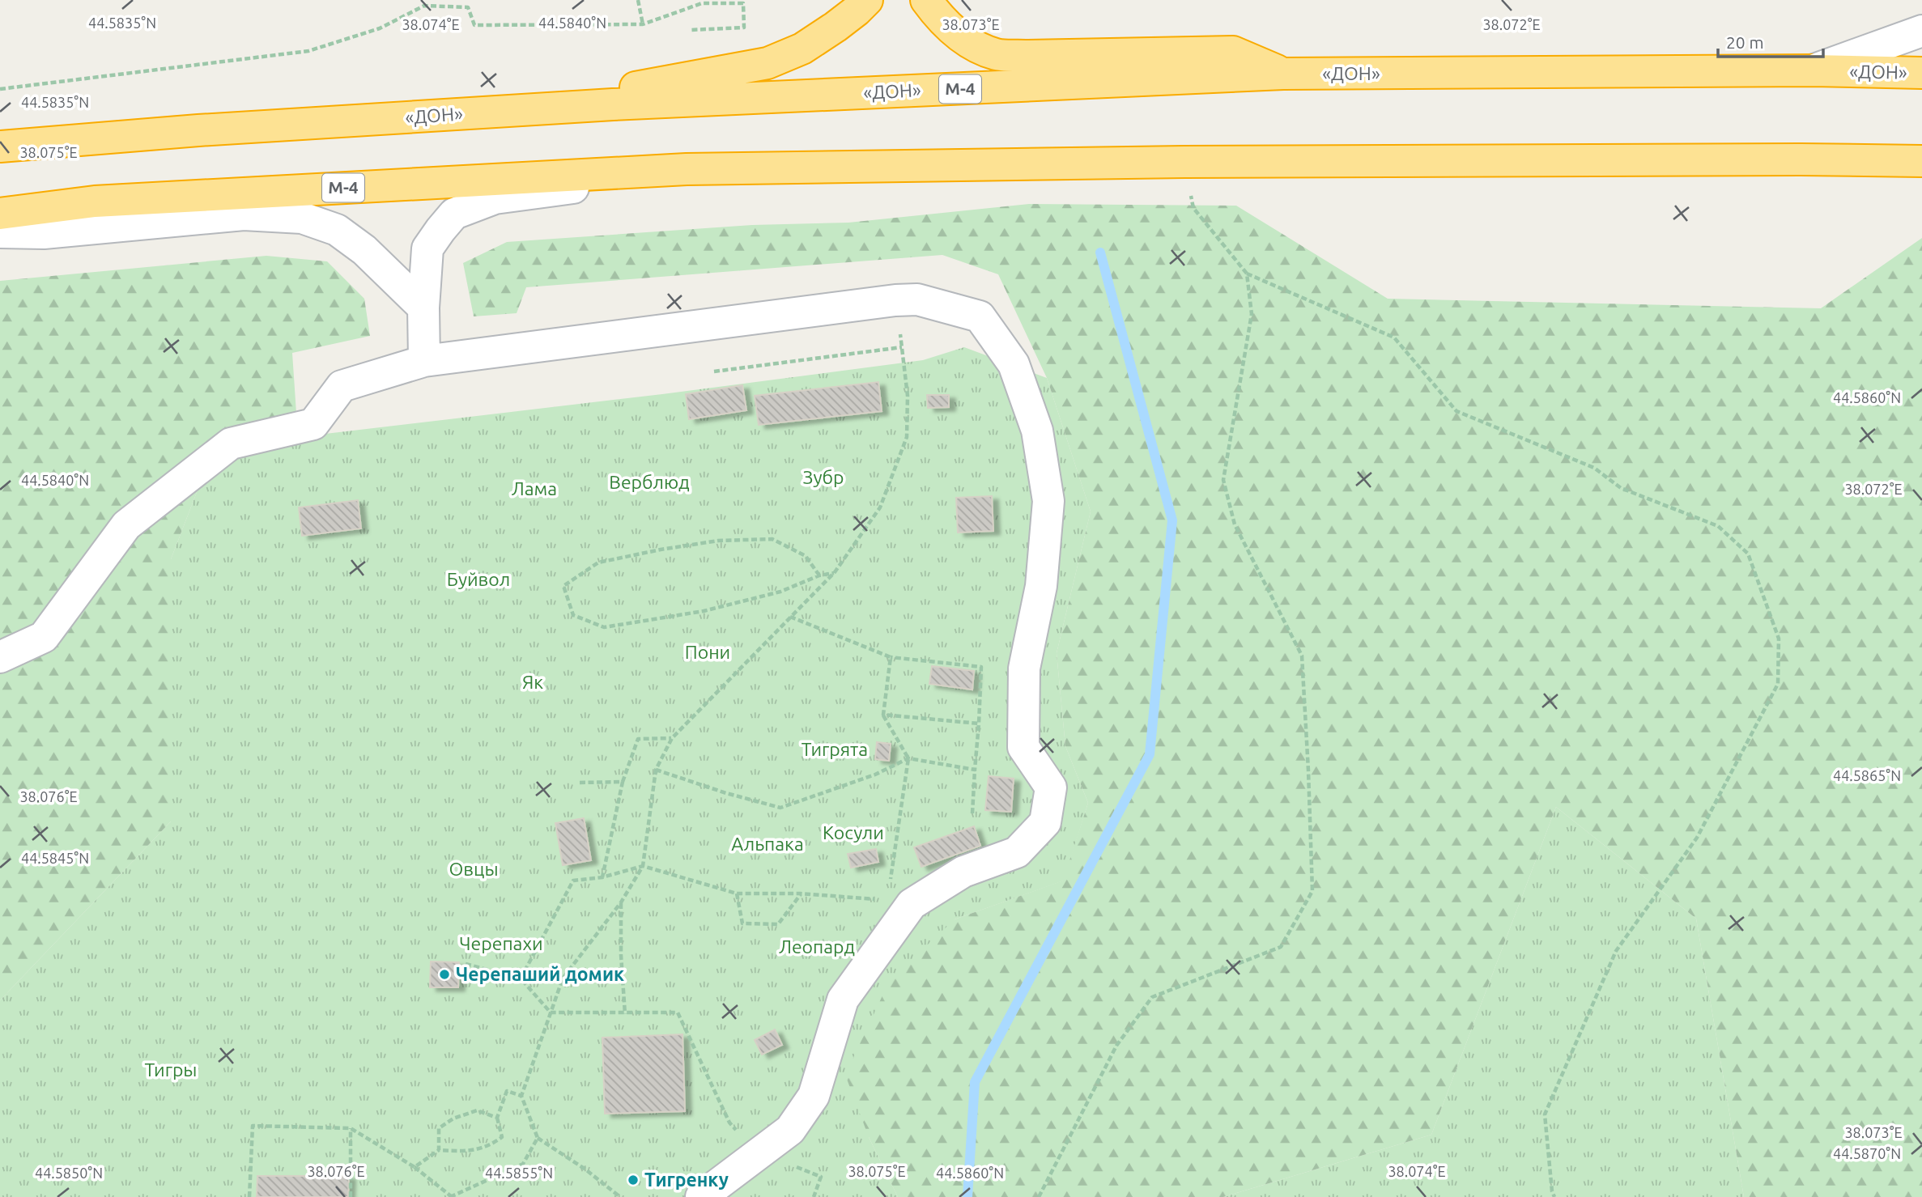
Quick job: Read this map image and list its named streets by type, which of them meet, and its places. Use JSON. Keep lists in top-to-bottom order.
{
  "streets": {
    "highway": ["«ДОН»", "М-4"]
  },
  "parks": [
    "Зубр",
    "Верблюд",
    "Лама",
    "Буйвол",
    "Пони",
    "Як",
    "Тигрята",
    "Косули",
    "Альпака",
    "Овцы",
    "Черепахи",
    "Леопард",
    "Тигры"
  ],
  "places": ["Черепаший домик", "Тигренку"],
  "scale_bar": "20 m",
  "coordinates": [
    "44.5835°N",
    "44.5840°N",
    "38.074°E",
    "38.073°E",
    "38.072°E",
    "38.075°E",
    "44.5860°N",
    "44.5865°N",
    "38.076°E",
    "44.5845°N",
    "44.5870°N",
    "44.5850°N",
    "44.5855°N"
  ]
}
